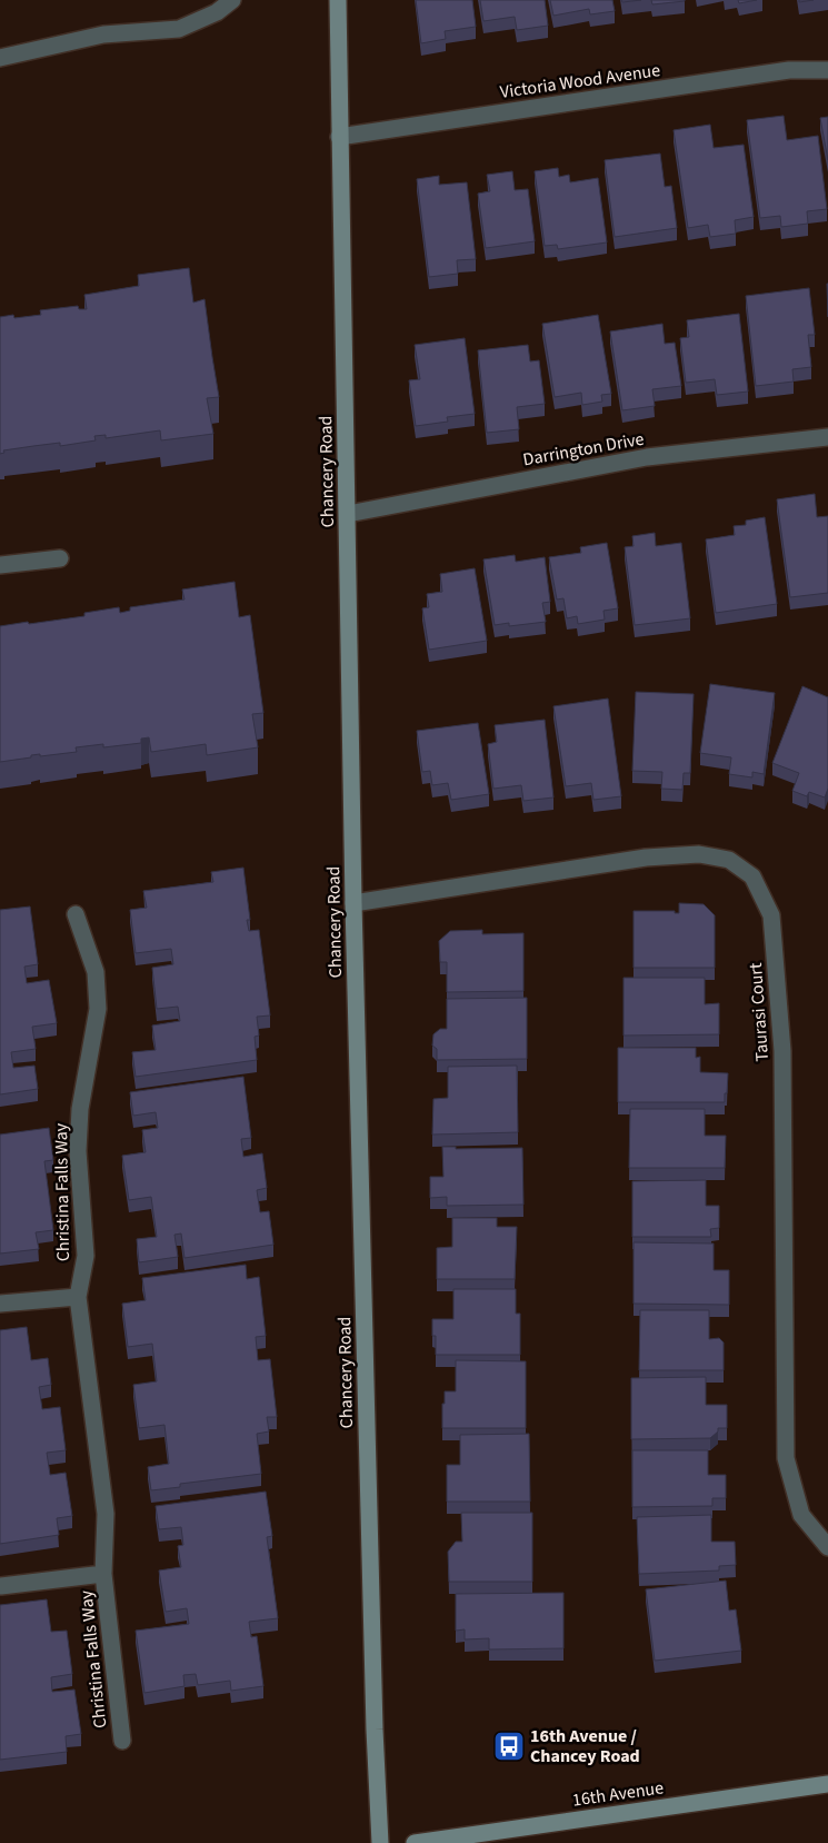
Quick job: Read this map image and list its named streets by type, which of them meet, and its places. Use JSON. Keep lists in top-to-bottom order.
{
  "streets": {
    "street": [
      "Victoria Wood Avenue",
      "Darrington Drive",
      "Chancery Road",
      "Taurasi Court",
      "Christina Falls Way",
      "16th Avenue"
    ]
  },
  "crossings": [
    ["Victoria Wood Avenue", "Chancery Road"],
    ["Darrington Drive", "Chancery Road"],
    ["Chancery Road", "Taurasi Court"]
  ],
  "places": {
    "bus stop": ["16th Avenue / Chancey Road"]
  }
}
